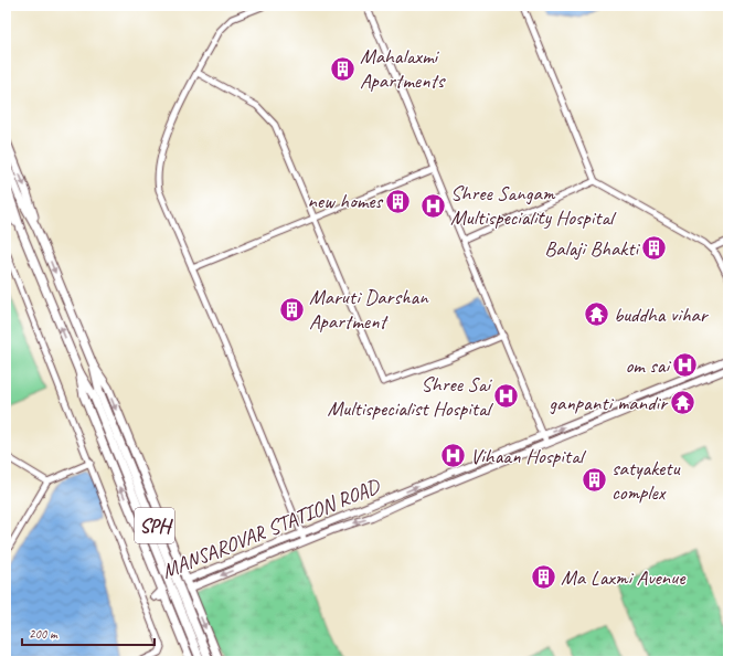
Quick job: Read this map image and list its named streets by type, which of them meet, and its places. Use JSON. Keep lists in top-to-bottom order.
{
  "streets": {
    "highway": ["SPH"],
    "main road": ["MANSAROVAR STATION ROAD"]
  },
  "places": {
    "building": [
      "Mahalaxmi Apartments",
      "new homes",
      "Balaji Bhakti",
      "Maruti Darshan Apartment",
      "satyaketu complex",
      "Ma Laxmi Avenue"
    ],
    "hospital": [
      "Shree Sangam Multispeciality Hospital",
      "om sai",
      "Shree Sai Multispecialist Hospital",
      "Vihaan Hospital"
    ],
    "temple": ["buddha vihar", "ganpanti mandir"]
  },
  "scale_bar": "200 m"
}
